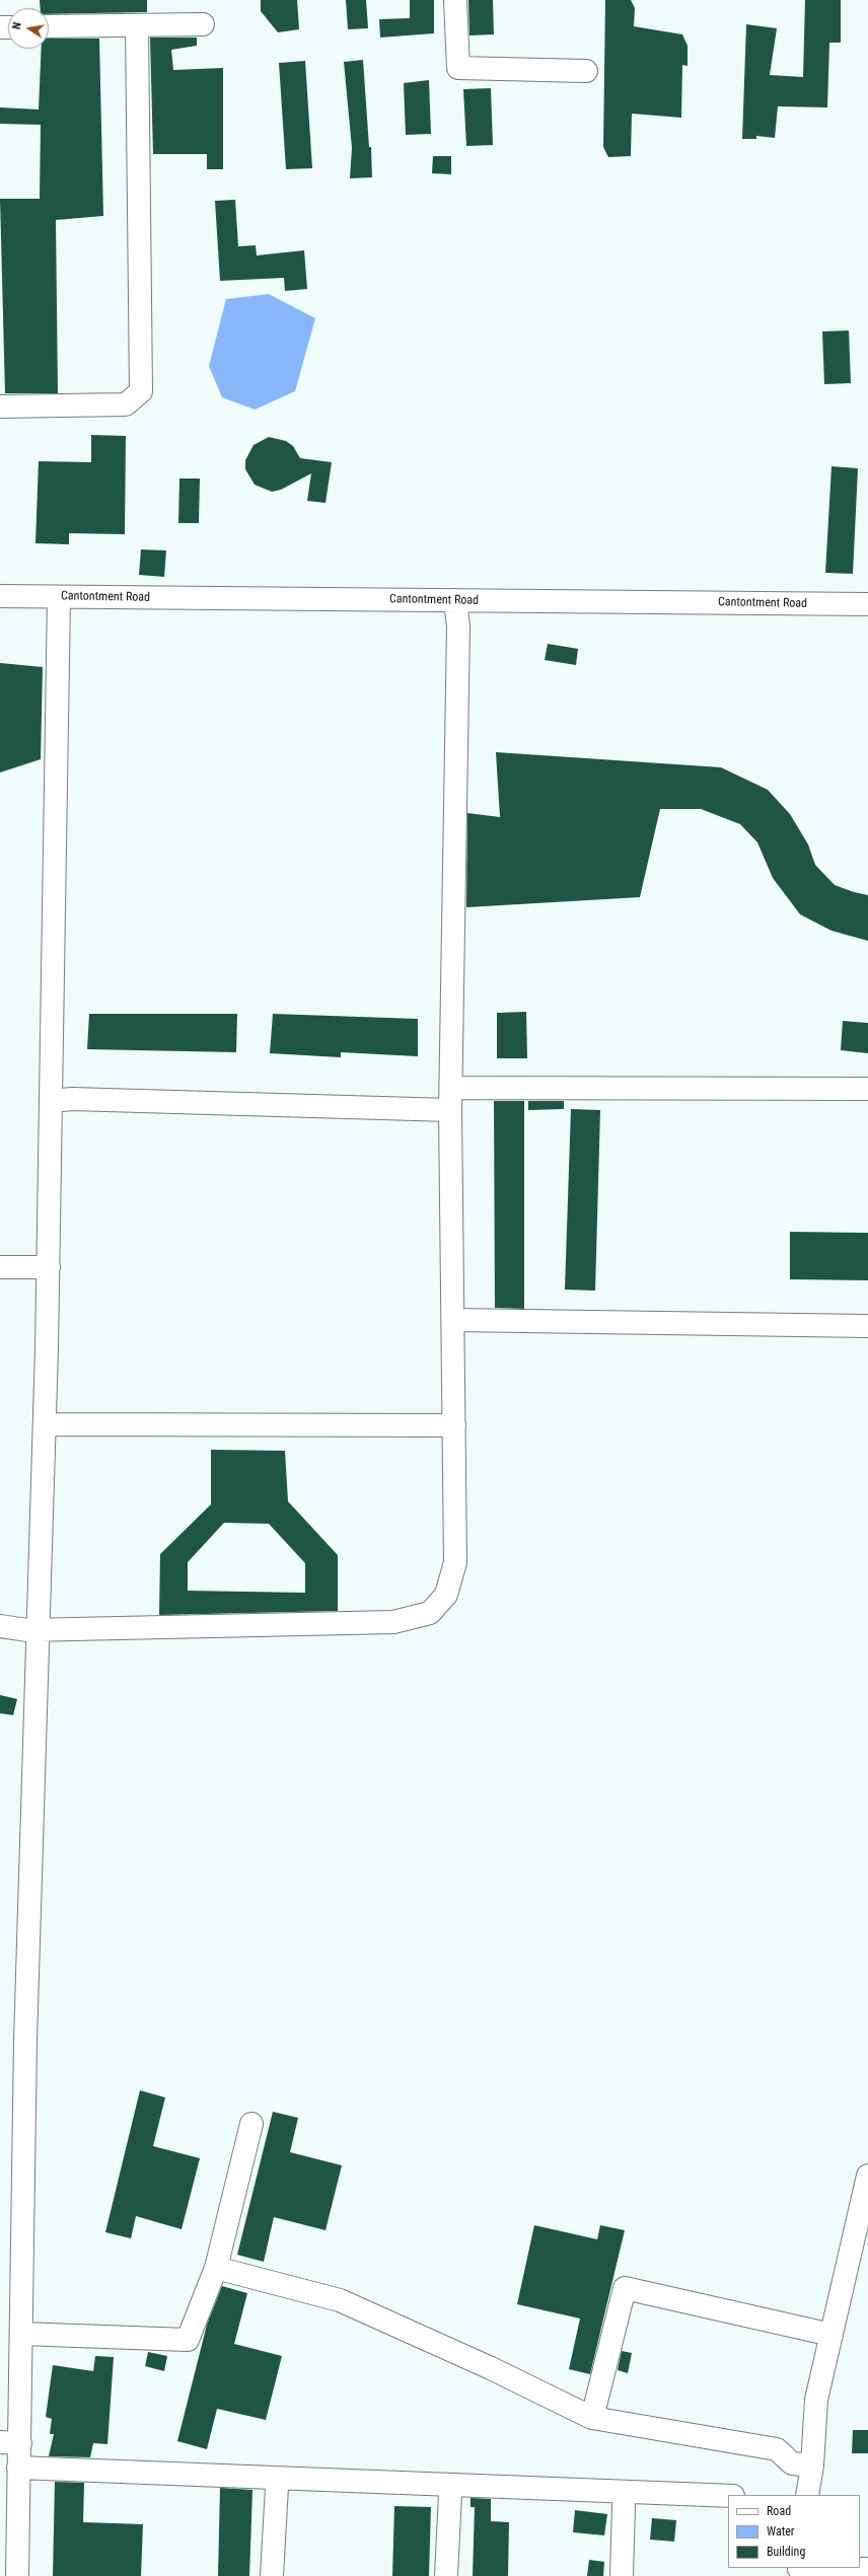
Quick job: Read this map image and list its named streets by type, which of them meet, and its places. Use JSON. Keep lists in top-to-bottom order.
{
  "streets": {
    "street": ["Cantontment Road"]
  },
  "legend": ["Road", "Water", "Building"],
  "north": "left"
}
